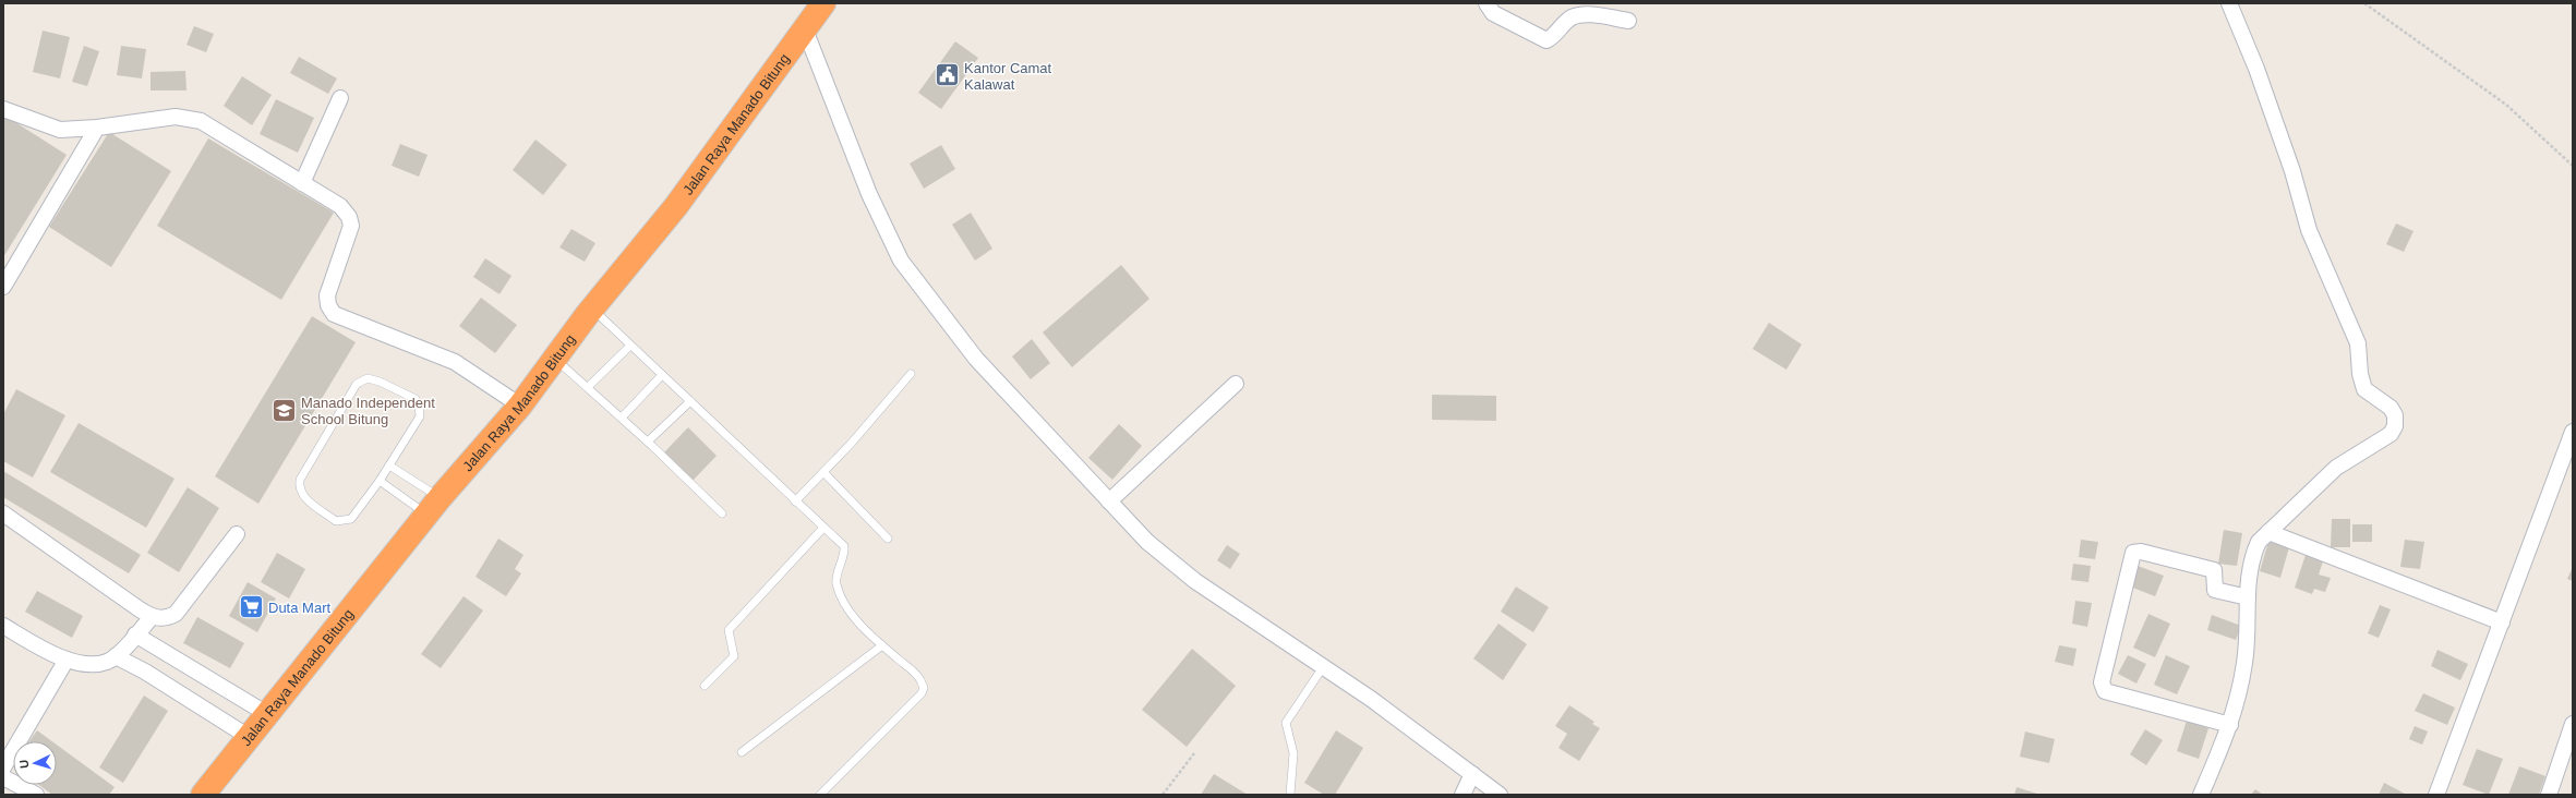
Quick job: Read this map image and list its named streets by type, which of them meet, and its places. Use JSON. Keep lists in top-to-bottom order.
{
  "streets": {
    "highway": ["Jalan Raya Manado Bitung"]
  },
  "places": {
    "public building": ["Kantor Camat Kalawat"],
    "school or university": ["Manado Independent School Bitung"],
    "supermarket": ["Duta Mart"]
  },
  "north": "left"
}
